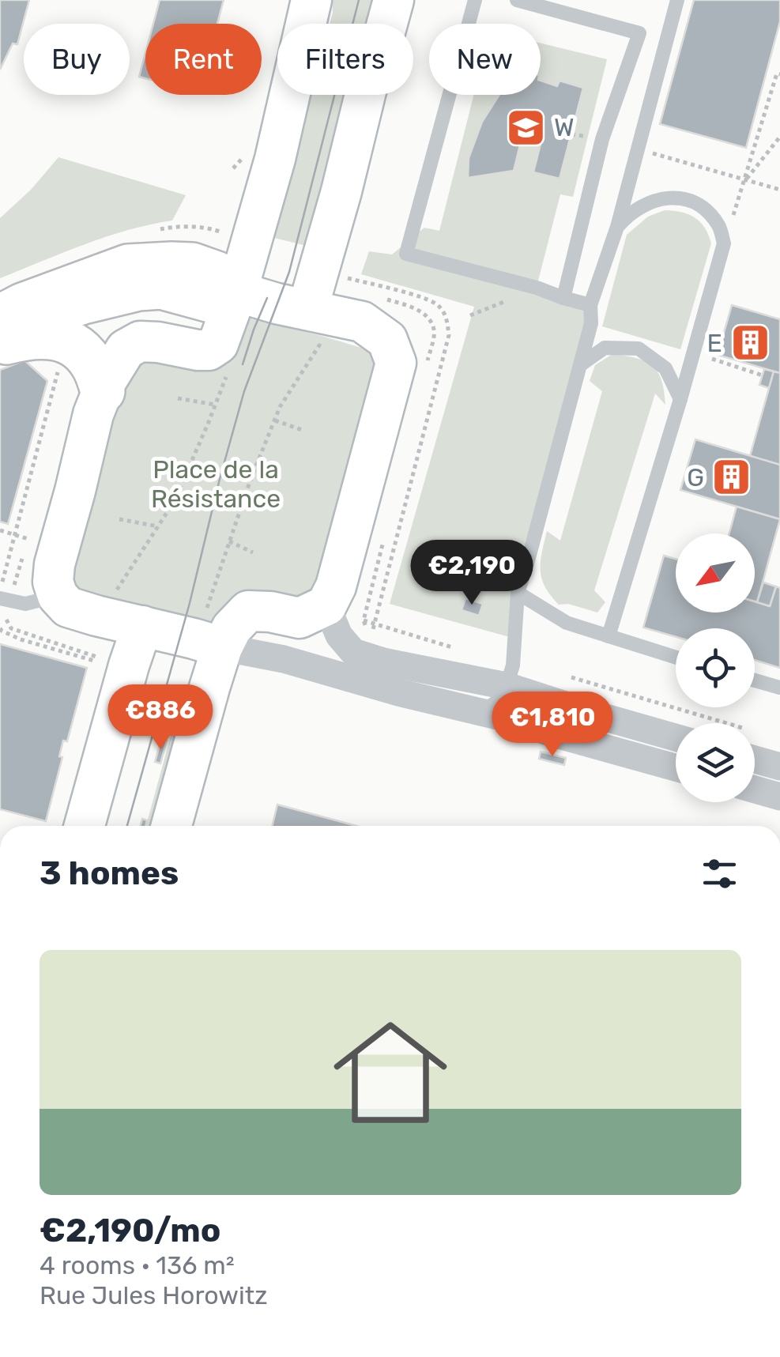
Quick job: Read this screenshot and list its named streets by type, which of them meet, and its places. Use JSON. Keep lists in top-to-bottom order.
{
  "parks": ["Place de la Résistance"],
  "places": {
    "school or university": ["W"],
    "building": ["E", "G"]
  },
  "north": "bottom left",
  "page": {
    "chip": [
      "Buy",
      "Rent",
      "Filters",
      "New"
    ],
    "price": ["€2,190", "€886", "€1,810"],
    "heading": "3 homes",
    "list": [
      {
        "name": "€2,190/mo",
        "note": "4 rooms · 136 m² · Rue Jules Horowitz"
      }
    ]
  }
}
